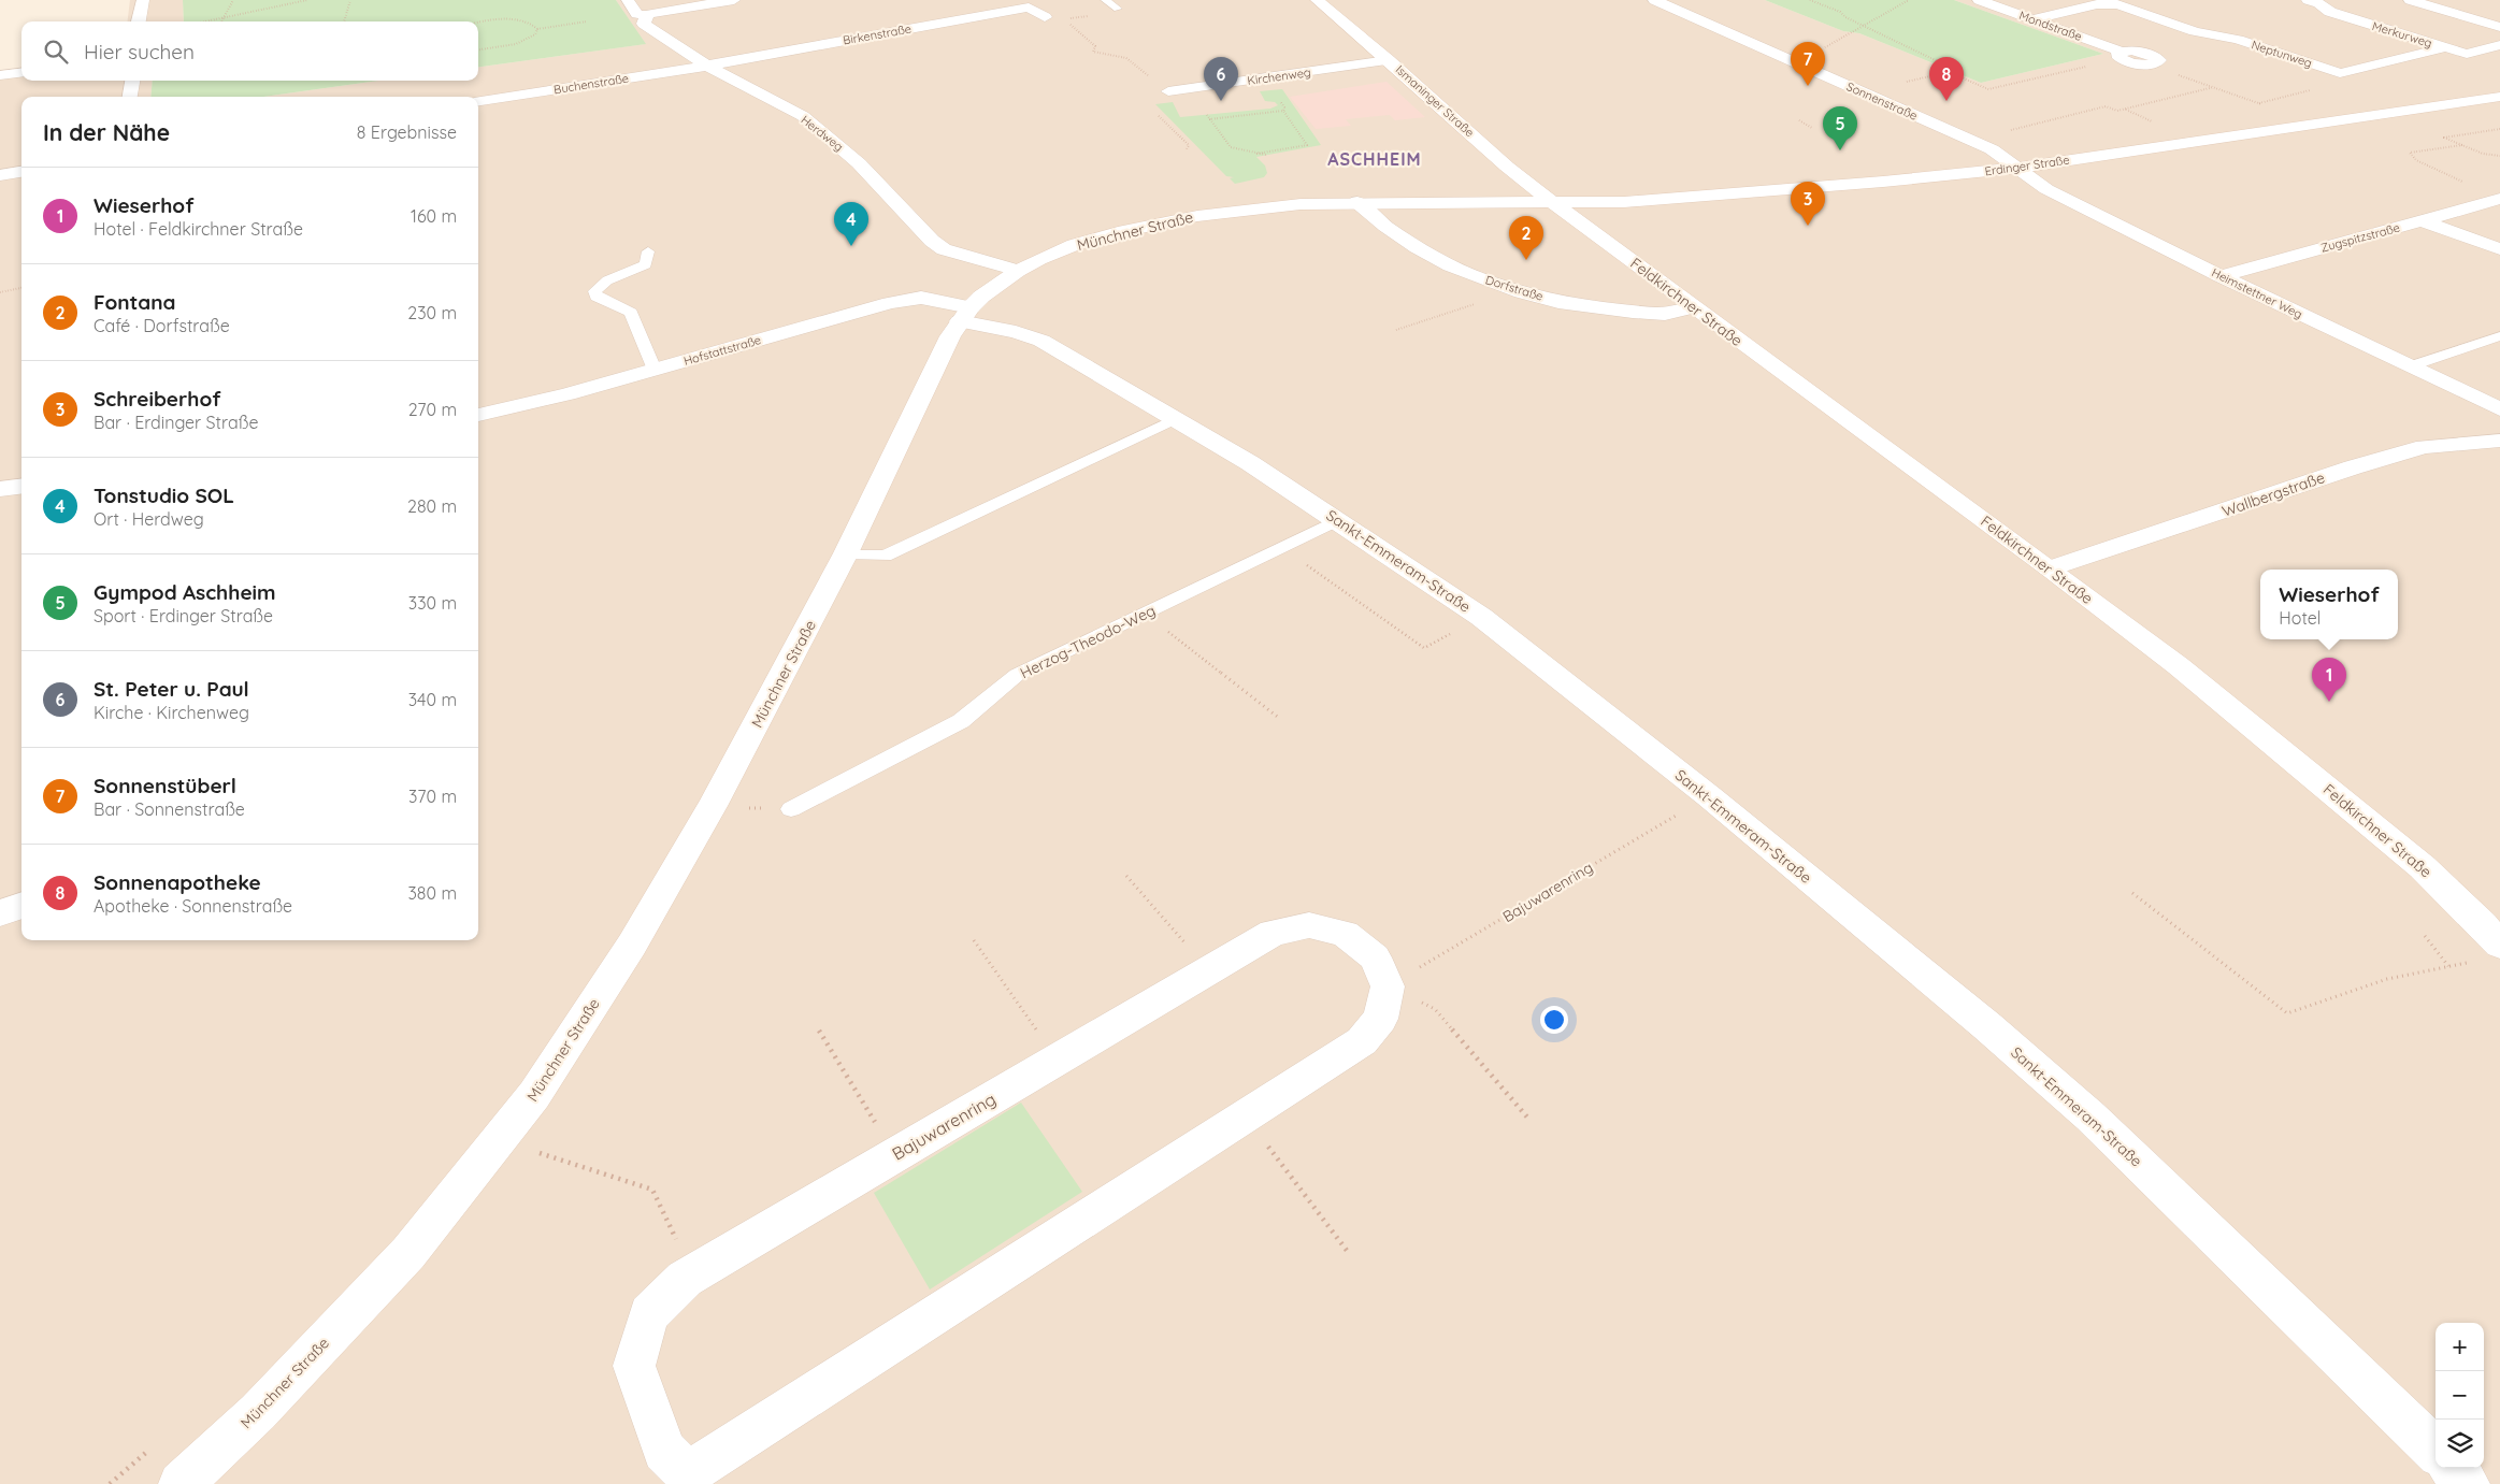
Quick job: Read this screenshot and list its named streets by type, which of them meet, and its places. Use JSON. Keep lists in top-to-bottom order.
{
  "streets": {
    "street": [
      "Mondstraße",
      "Birkenstraße",
      "Merkurweg",
      "Neptunweg",
      "Kirchenweg",
      "Buchenstraße",
      "Ismaninger Straße",
      "Sonnenstraße",
      "Herdweg",
      "Erdinger Straße",
      "Münchner Straße",
      "Zugspitzstraße",
      "Dorfstraße",
      "Heimstettner Weg",
      "Feldkirchner Straße",
      "Hofstattstraße",
      "Wallbergstraße",
      "Sankt-Emmeram-Straße",
      "Bajuwarenring"
    ],
    "lane": ["Herzog-Theodo-Weg"]
  },
  "crossings": [
    ["Mondstraße", "Neptunweg"],
    ["Birkenstraße", "Buchenstraße"],
    ["Birkenstraße", "Herdweg"],
    ["Merkurweg", "Neptunweg"],
    ["Kirchenweg", "Ismaninger Straße"],
    ["Buchenstraße", "Herdweg"],
    ["Ismaninger Straße", "Erdinger Straße"],
    ["Ismaninger Straße", "Münchner Straße"],
    ["Ismaninger Straße", "Feldkirchner Straße"],
    ["Sonnenstraße", "Erdinger Straße"],
    ["Sonnenstraße", "Heimstettner Weg"],
    ["Herdweg", "Münchner Straße"],
    ["Erdinger Straße", "Münchner Straße"],
    ["Erdinger Straße", "Heimstettner Weg"],
    ["Erdinger Straße", "Feldkirchner Straße"],
    ["Münchner Straße", "Dorfstraße"],
    ["Münchner Straße", "Feldkirchner Straße"],
    ["Münchner Straße", "Hofstattstraße"],
    ["Münchner Straße", "Sankt-Emmeram-Straße"],
    ["Zugspitzstraße", "Heimstettner Weg"],
    ["Dorfstraße", "Feldkirchner Straße"],
    ["Feldkirchner Straße", "Wallbergstraße"],
    ["Hofstattstraße", "Sankt-Emmeram-Straße"],
    ["Sankt-Emmeram-Straße", "Herzog-Theodo-Weg"],
    ["Sankt-Emmeram-Straße", "Bajuwarenring"]
  ],
  "districts": ["ASCHHEIM"],
  "page": {
    "search": "Hier suchen",
    "pins": [
      "7",
      "6",
      "8",
      "5",
      "3",
      "4",
      "2",
      "1"
    ],
    "heading": ["In der Nähe", "8 Ergebnisse"],
    "list": [
      {
        "mark": "1",
        "name": "Wieserhof",
        "note": "Hotel · Feldkirchner Straße",
        "value": "160 m"
      },
      {
        "mark": "2",
        "name": "Fontana",
        "note": "Café · Dorfstraße",
        "value": "230 m"
      },
      {
        "mark": "3",
        "name": "Schreiberhof",
        "note": "Bar · Erdinger Straße",
        "value": "270 m"
      },
      {
        "mark": "4",
        "name": "Tonstudio SOL",
        "note": "Ort · Herdweg",
        "value": "280 m"
      },
      {
        "mark": "5",
        "name": "Gympod Aschheim",
        "note": "Sport · Erdinger Straße",
        "value": "330 m"
      },
      {
        "mark": "6",
        "name": "St. Peter u. Paul",
        "note": "Kirche · Kirchenweg",
        "value": "340 m"
      },
      {
        "mark": "7",
        "name": "Sonnenstüberl",
        "note": "Bar · Sonnenstraße",
        "value": "370 m"
      },
      {
        "mark": "8",
        "name": "Sonnenapotheke",
        "note": "Apotheke · Sonnenstraße",
        "value": "380 m"
      }
    ],
    "popup": ["Wieserhof", "Hotel"],
    "map_buttons": ["+", "−"]
  }
}
